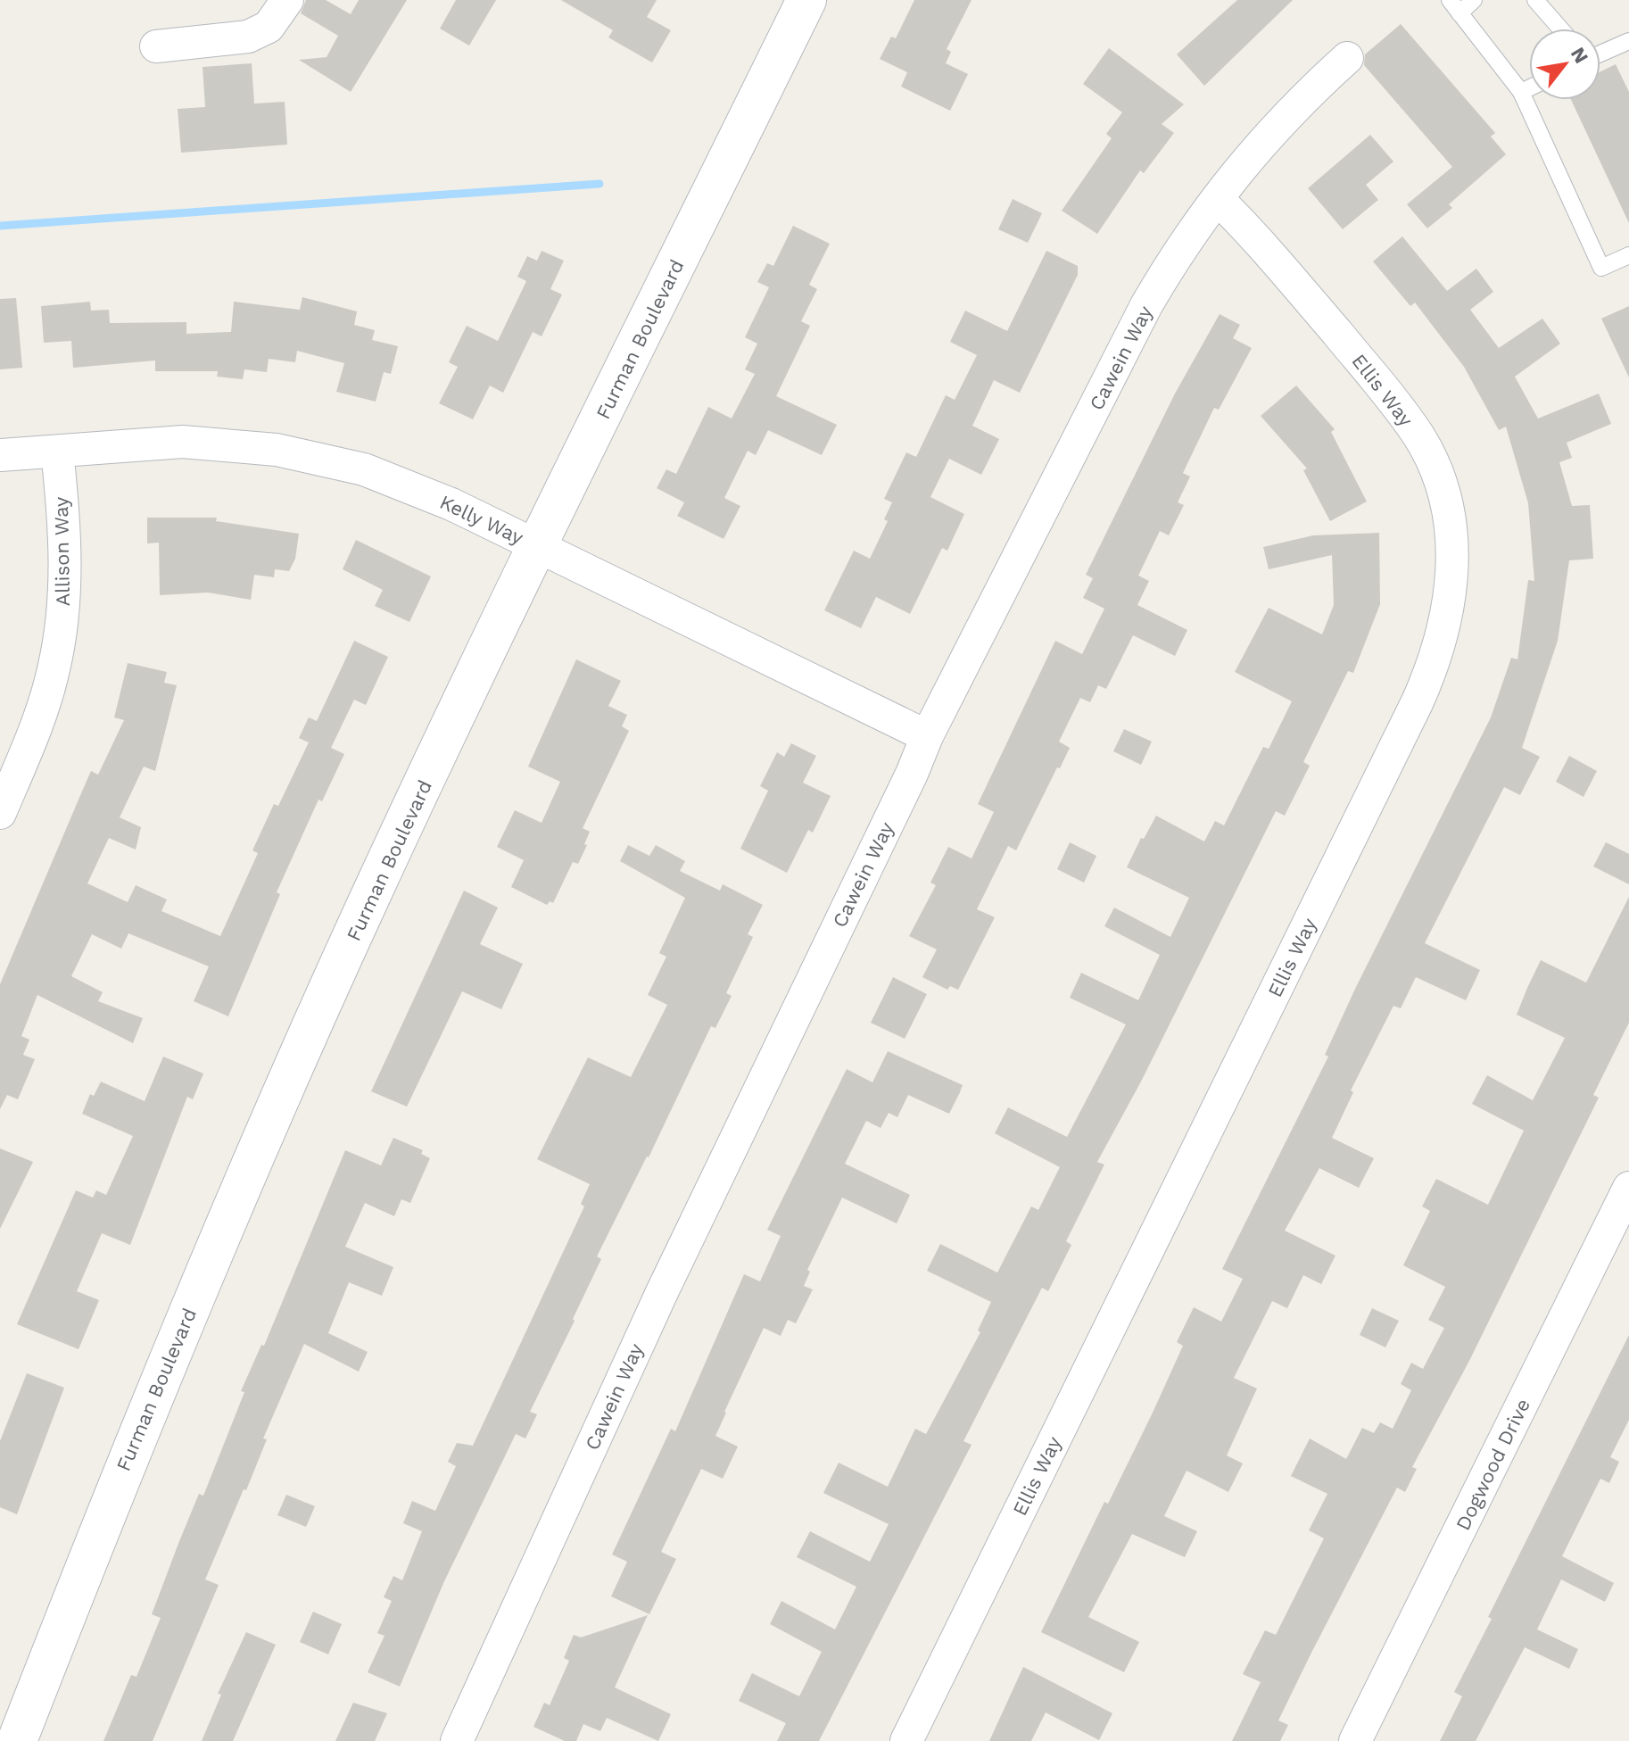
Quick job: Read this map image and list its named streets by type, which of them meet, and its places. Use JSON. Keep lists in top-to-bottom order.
{
  "streets": {
    "street": [
      "Furman Boulevard",
      "Cawein Way",
      "Ellis Way",
      "Kelly Way",
      "Allison Way",
      "Dogwood Drive"
    ]
  },
  "crossings": [
    ["Furman Boulevard", "Kelly Way"],
    ["Cawein Way", "Ellis Way"],
    ["Cawein Way", "Kelly Way"],
    ["Kelly Way", "Allison Way"]
  ],
  "north": "top right"
}
